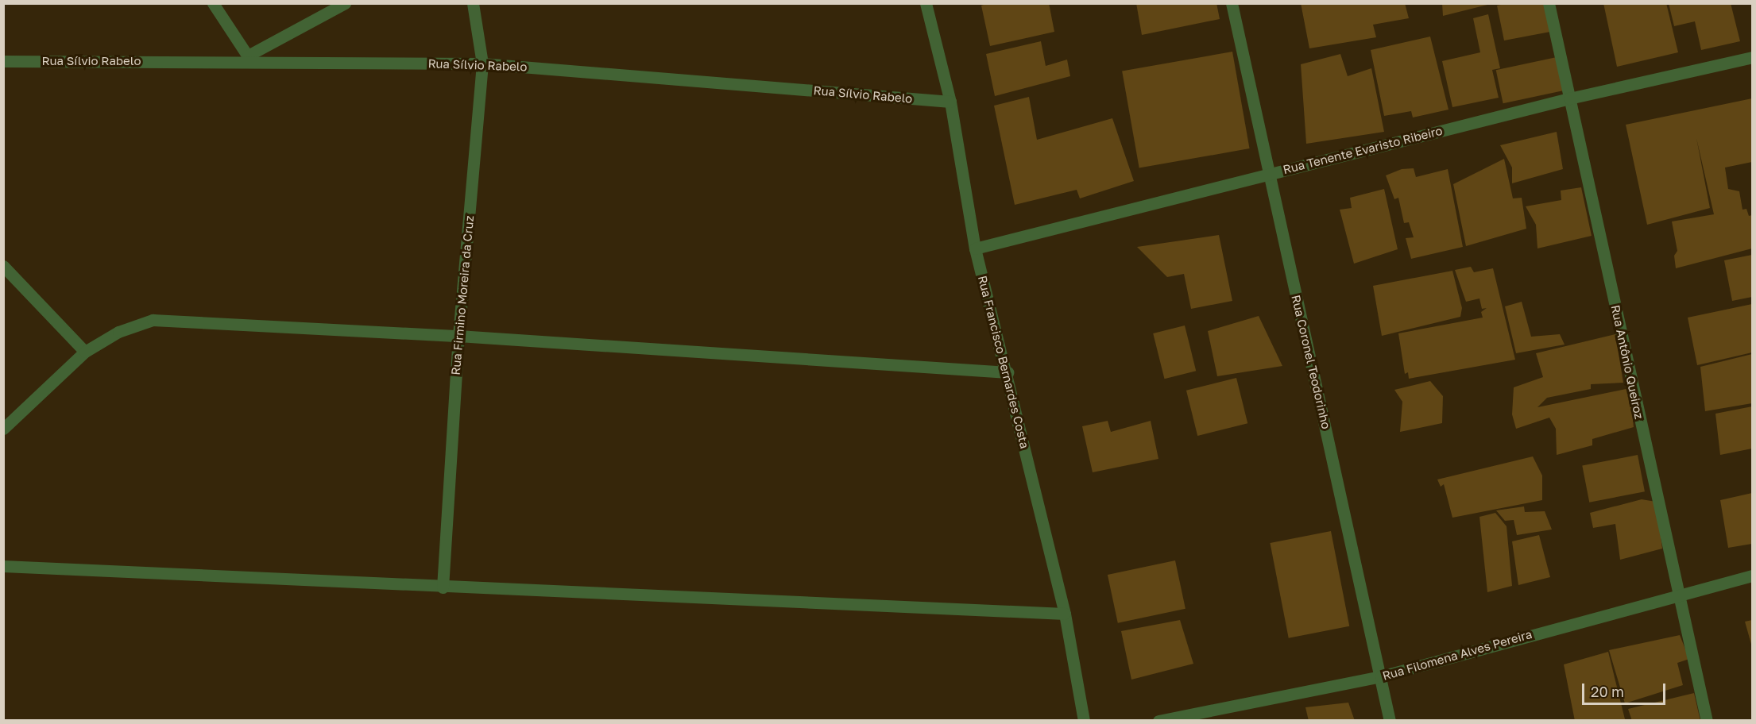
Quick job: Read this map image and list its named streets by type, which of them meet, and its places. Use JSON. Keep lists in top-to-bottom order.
{
  "streets": {
    "street": [
      "Rua Sílvio Rabelo",
      "Rua Tenente Evaristo Ribeiro",
      "Rua Firmino Moreira da Cruz",
      "Rua Francisco Bernardes Costa",
      "Rua Coronel Teodorinho",
      "Rua Antônio Queiroz",
      "Rua Filomena Alves Pereira"
    ]
  },
  "crossings": [
    ["Rua Sílvio Rabelo", "Rua Firmino Moreira da Cruz"],
    ["Rua Sílvio Rabelo", "Rua Francisco Bernardes Costa"],
    ["Rua Tenente Evaristo Ribeiro", "Rua Francisco Bernardes Costa"],
    ["Rua Tenente Evaristo Ribeiro", "Rua Coronel Teodorinho"],
    ["Rua Tenente Evaristo Ribeiro", "Rua Antônio Queiroz"],
    ["Rua Coronel Teodorinho", "Rua Filomena Alves Pereira"],
    ["Rua Antônio Queiroz", "Rua Filomena Alves Pereira"]
  ],
  "scale_bar": "20 m"
}
